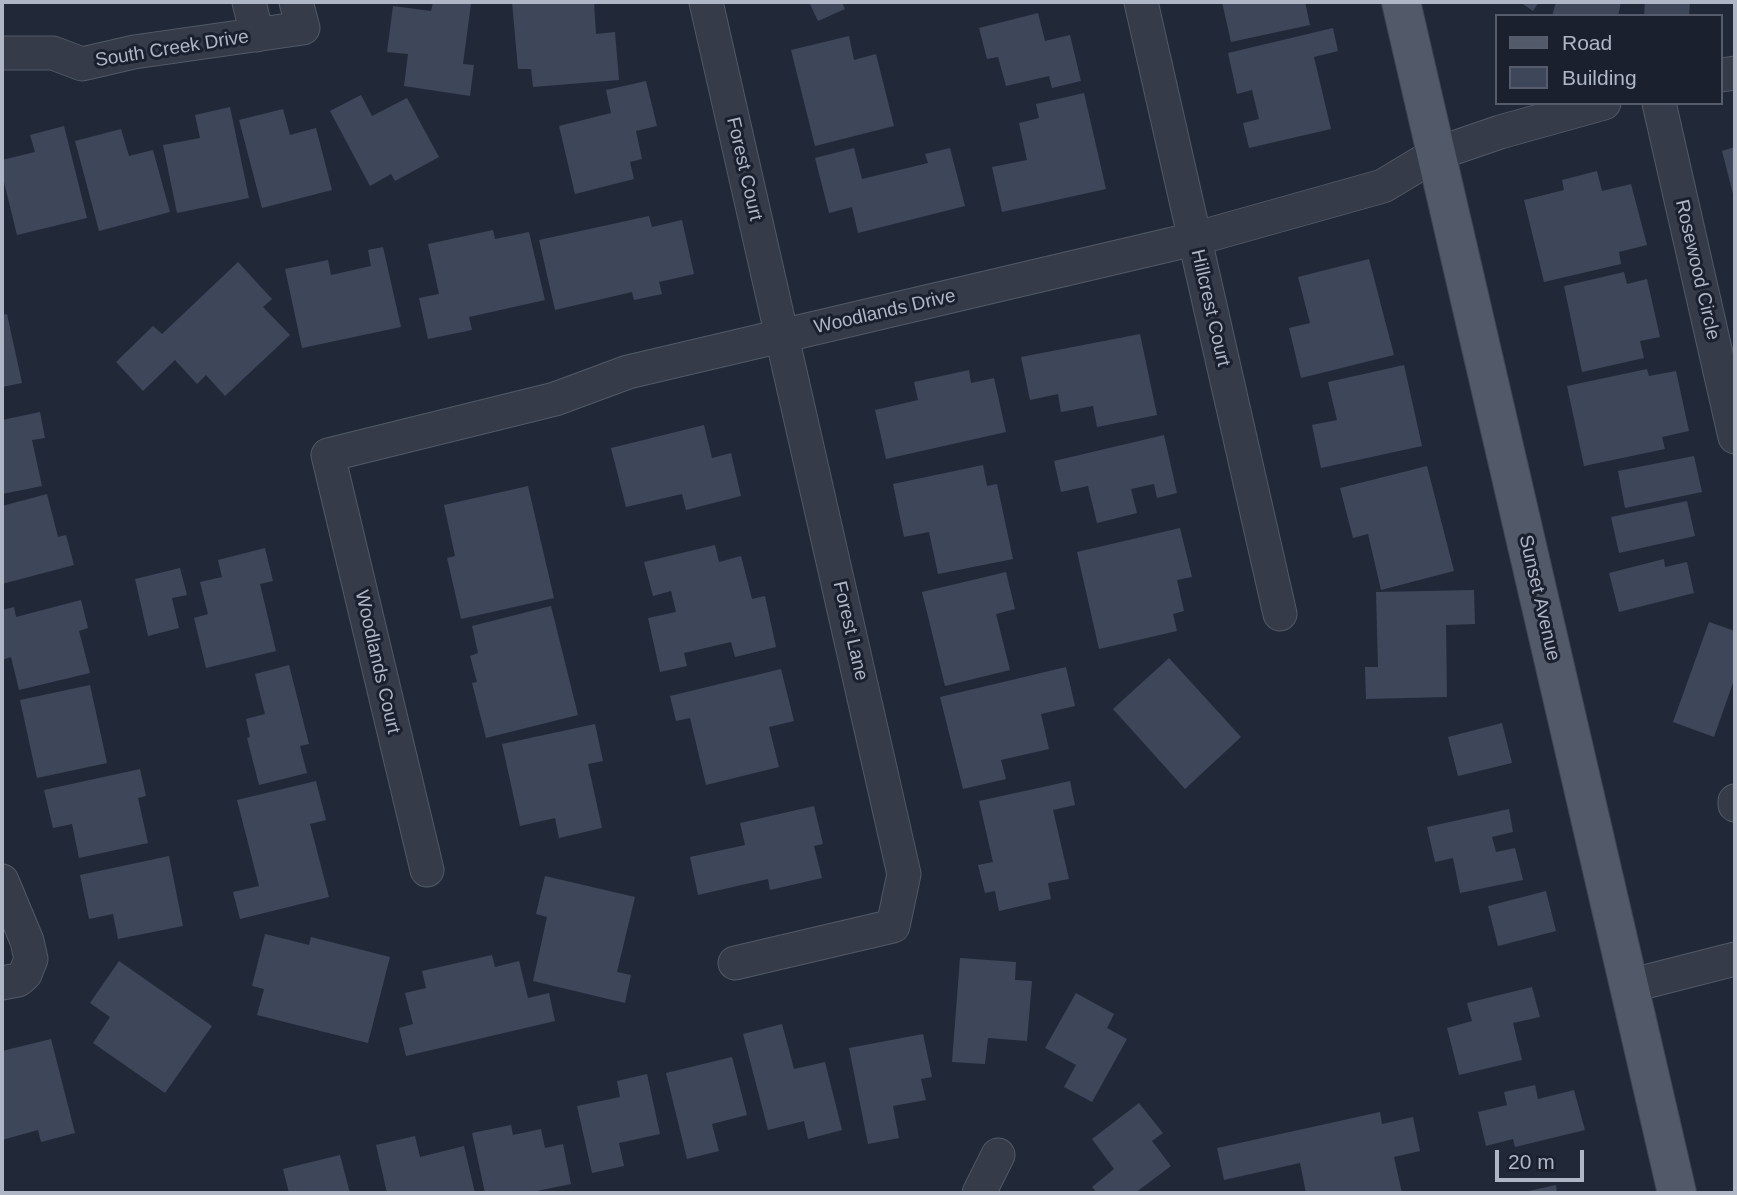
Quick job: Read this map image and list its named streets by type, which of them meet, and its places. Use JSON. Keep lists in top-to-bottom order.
{
  "streets": {
    "main road": ["Sunset Avenue"],
    "street": [
      "South Creek Drive",
      "Forest Court",
      "Rosewood Circle",
      "Hillcrest Court",
      "Woodlands Drive",
      "Forest Lane",
      "Woodlands Court"
    ]
  },
  "crossings": [
    ["Forest Court", "Woodlands Drive"],
    ["Forest Court", "Forest Lane"],
    ["Hillcrest Court", "Woodlands Drive"],
    ["Woodlands Drive", "Sunset Avenue"],
    ["Woodlands Drive", "Forest Lane"],
    ["Woodlands Drive", "Woodlands Court"]
  ],
  "legend": ["Road", "Building"],
  "scale_bar": "20 m"
}
